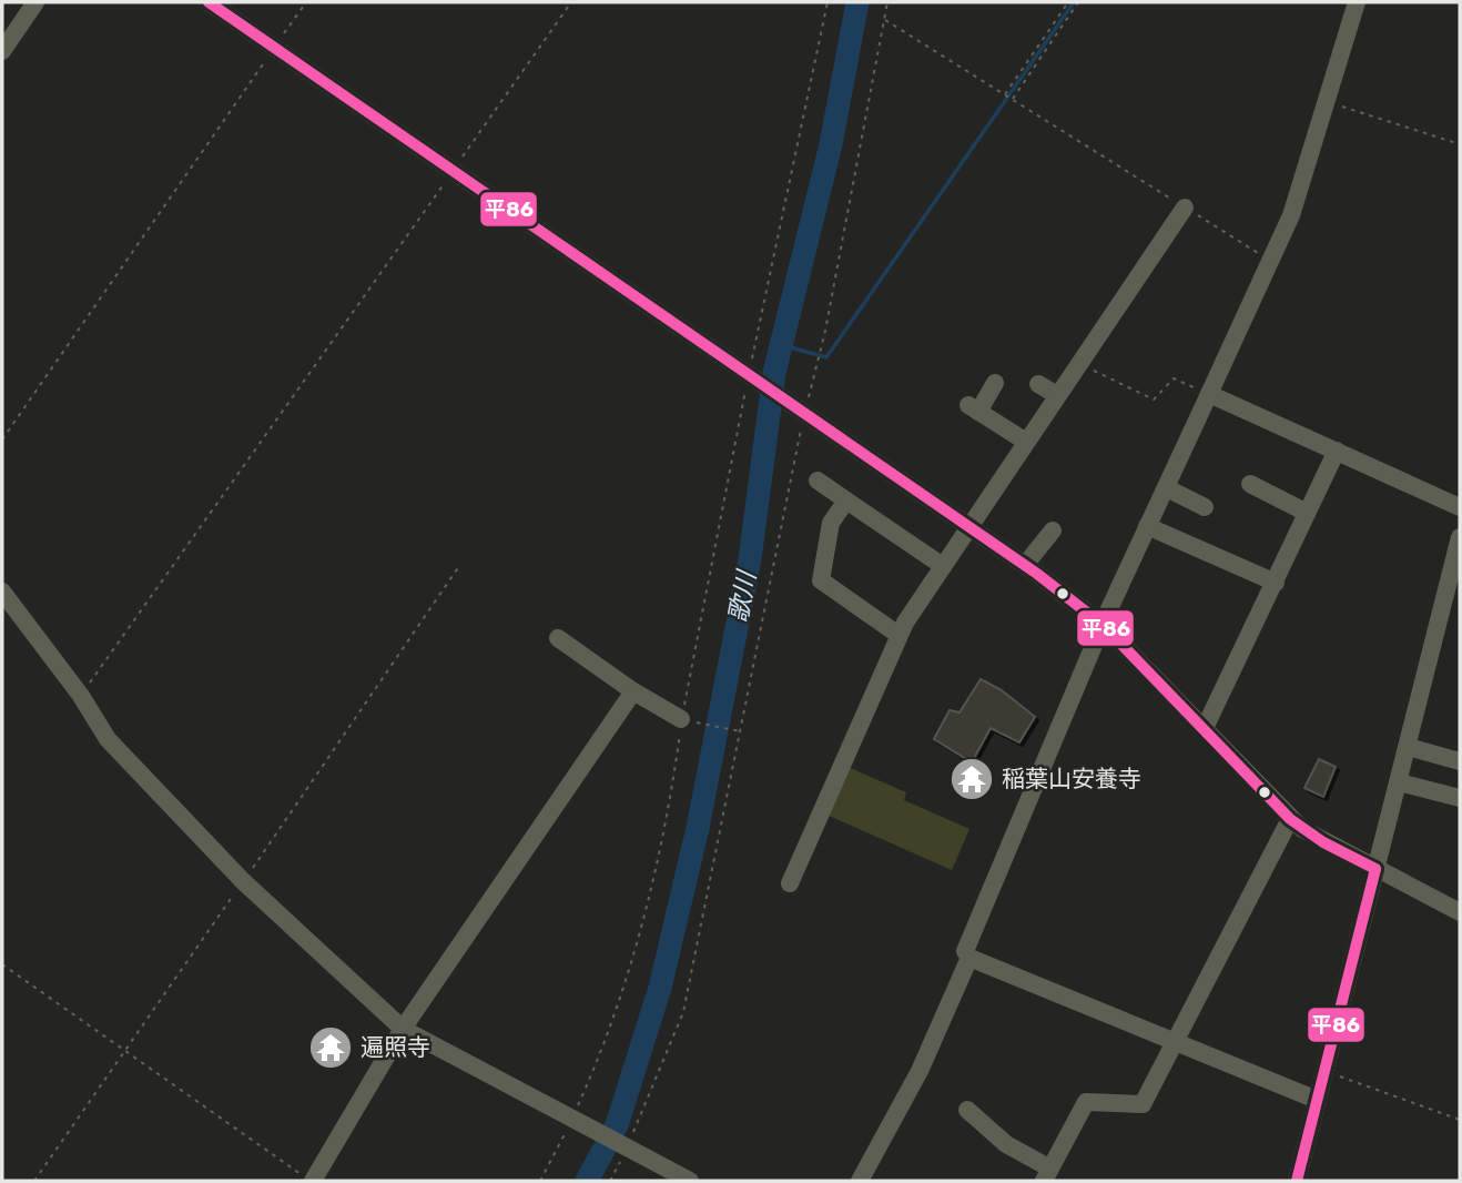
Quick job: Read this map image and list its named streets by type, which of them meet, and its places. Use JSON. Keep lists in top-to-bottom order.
{
  "water": ["歌川"],
  "places": {
    "temple": ["稲葉山安養寺", "遍照寺"]
  },
  "lines": ["transit line 平86"]
}
